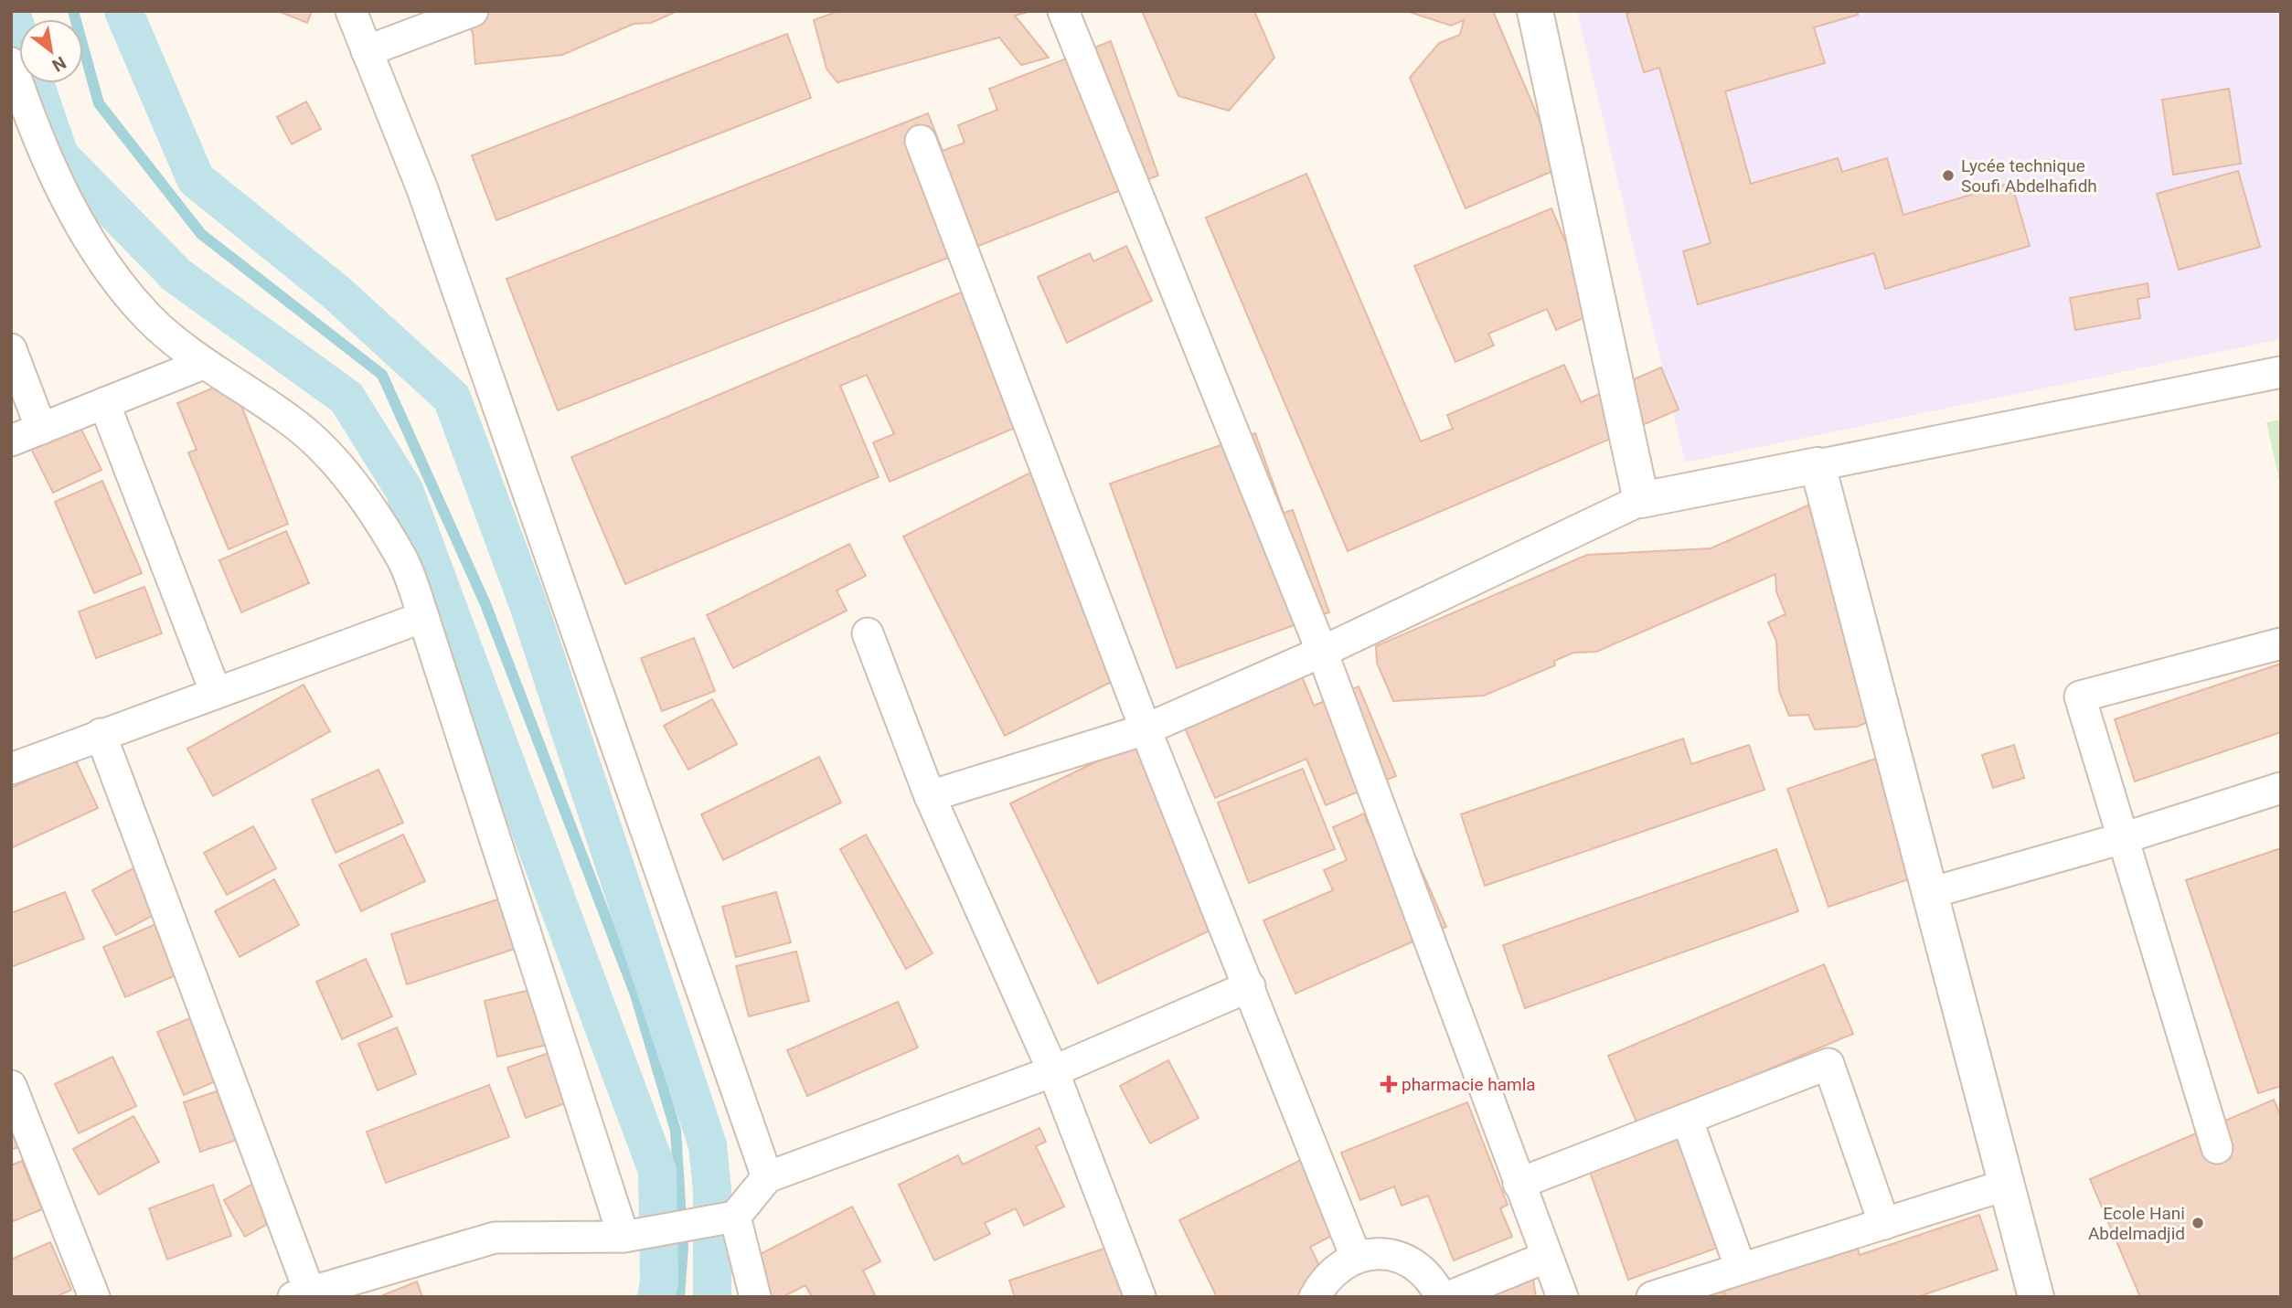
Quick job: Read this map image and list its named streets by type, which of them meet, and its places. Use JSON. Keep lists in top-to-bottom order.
{
  "places": {
    "other": ["Lycée technique Soufi Abdelhafidh", "Ecole Hani Abdelmadjid"],
    "health": ["pharmacie hamla"]
  },
  "north": "bottom right"
}
